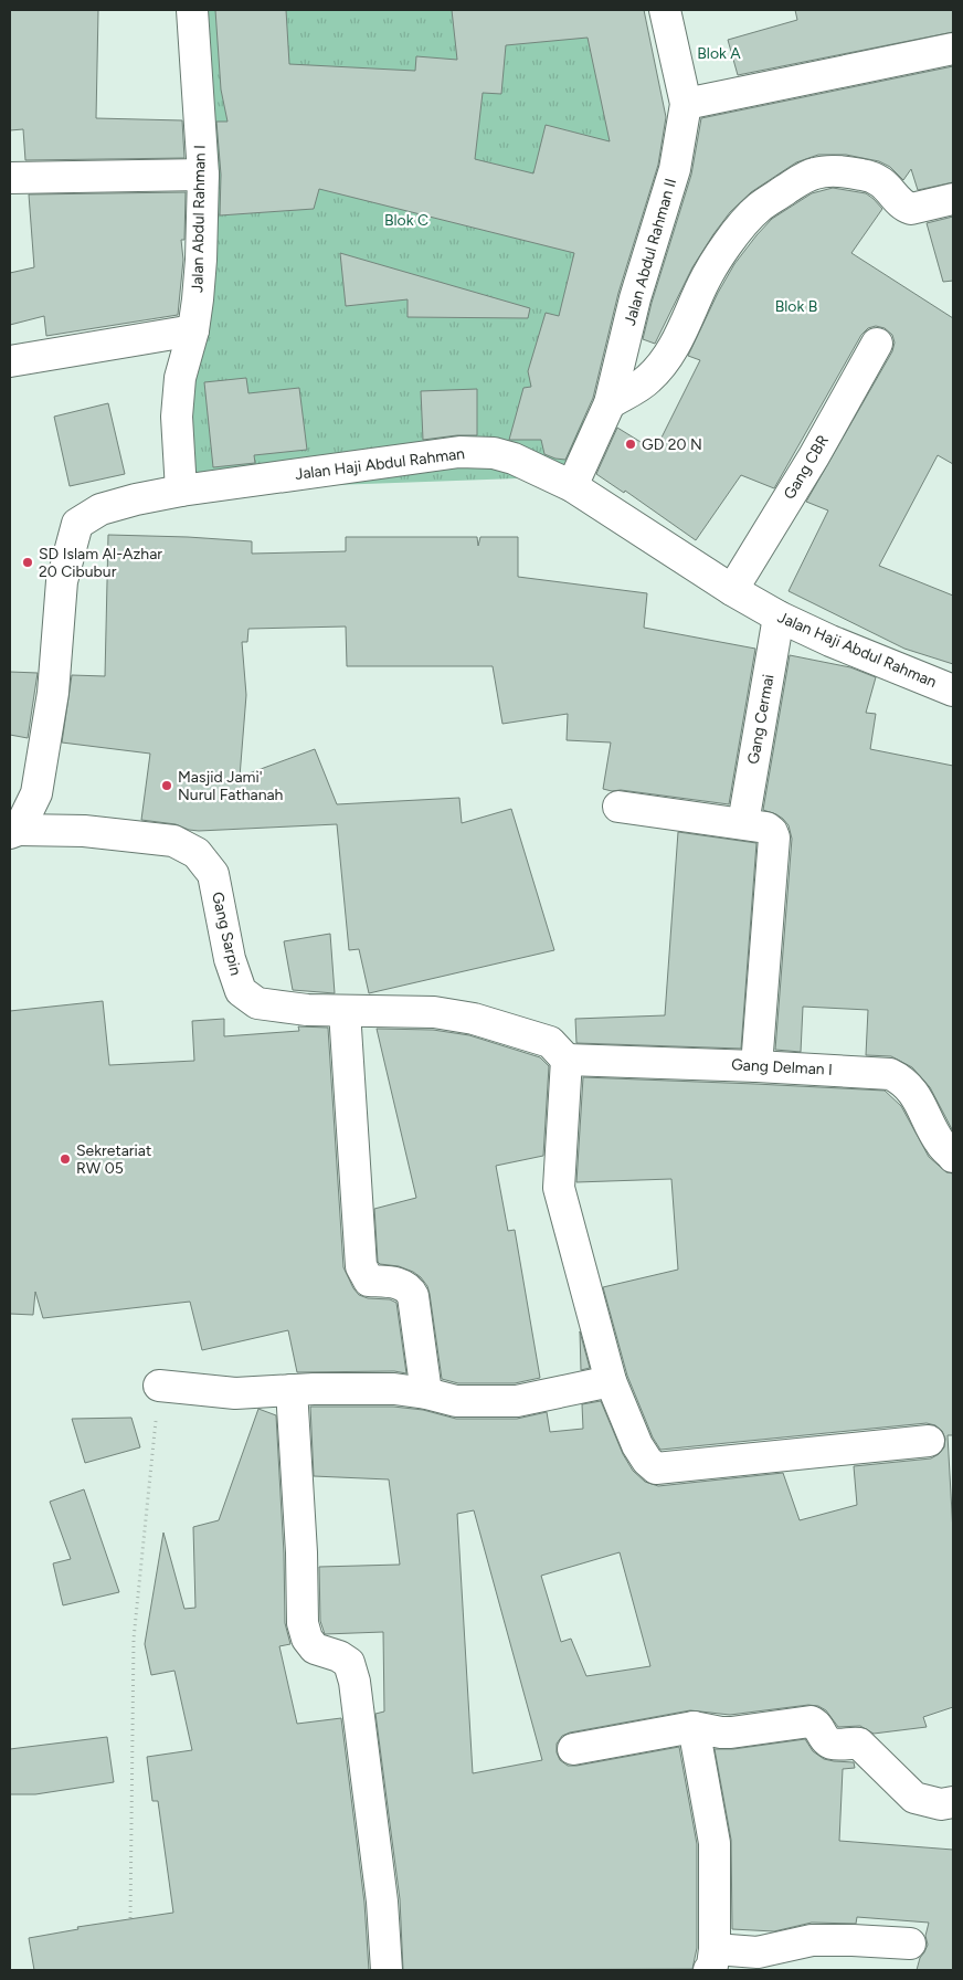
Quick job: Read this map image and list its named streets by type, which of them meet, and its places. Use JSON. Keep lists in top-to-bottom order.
{
  "streets": {
    "street": [
      "Jalan Abdul Rahman I",
      "Jalan Abdul Rahman II",
      "Jalan Haji Abdul Rahman",
      "Gang CBR",
      "Gang Cermai",
      "Gang Sarpin",
      "Gang Delman I"
    ]
  },
  "crossings": [
    ["Jalan Abdul Rahman I", "Jalan Haji Abdul Rahman"],
    ["Jalan Abdul Rahman II", "Jalan Haji Abdul Rahman"],
    ["Jalan Haji Abdul Rahman", "Gang CBR"],
    ["Jalan Haji Abdul Rahman", "Gang Cermai"],
    ["Jalan Haji Abdul Rahman", "Gang Sarpin"],
    ["Gang Sarpin", "Gang Delman I"]
  ],
  "parks": ["Blok A", "Blok C", "Blok B"],
  "places": [
    "GD 20 N",
    "SD Islam Al-Azhar 20 Cibubur",
    "Masjid Jami' Nurul Fathanah",
    "Sekretariat RW 05"
  ]
}
